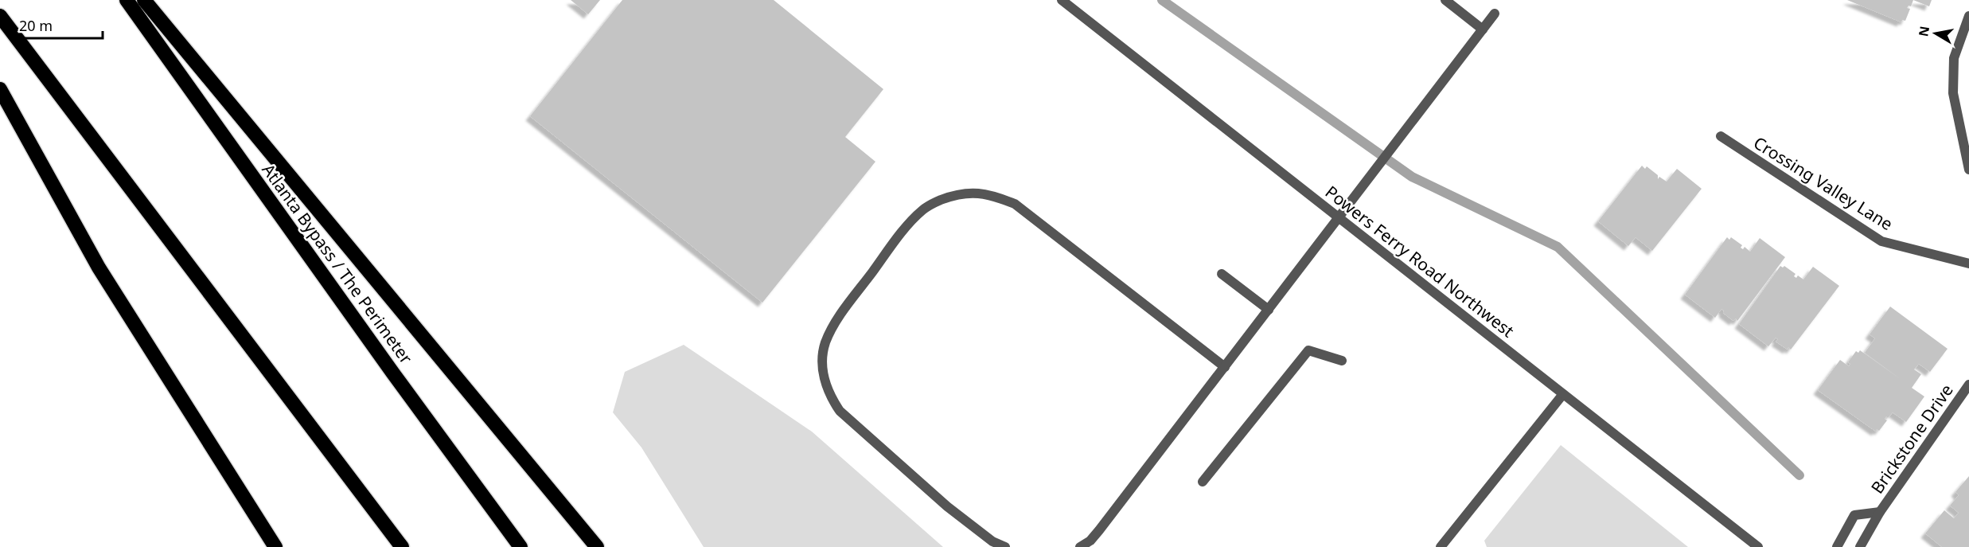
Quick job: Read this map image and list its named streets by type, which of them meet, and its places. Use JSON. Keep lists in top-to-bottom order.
{
  "streets": {
    "highway": ["Atlanta Bypass / The Perimeter"],
    "street": ["Crossing Valley Lane", "Powers Ferry Road Northwest", "Brickstone Drive"]
  },
  "scale_bar": "20 m",
  "north": "left"
}
